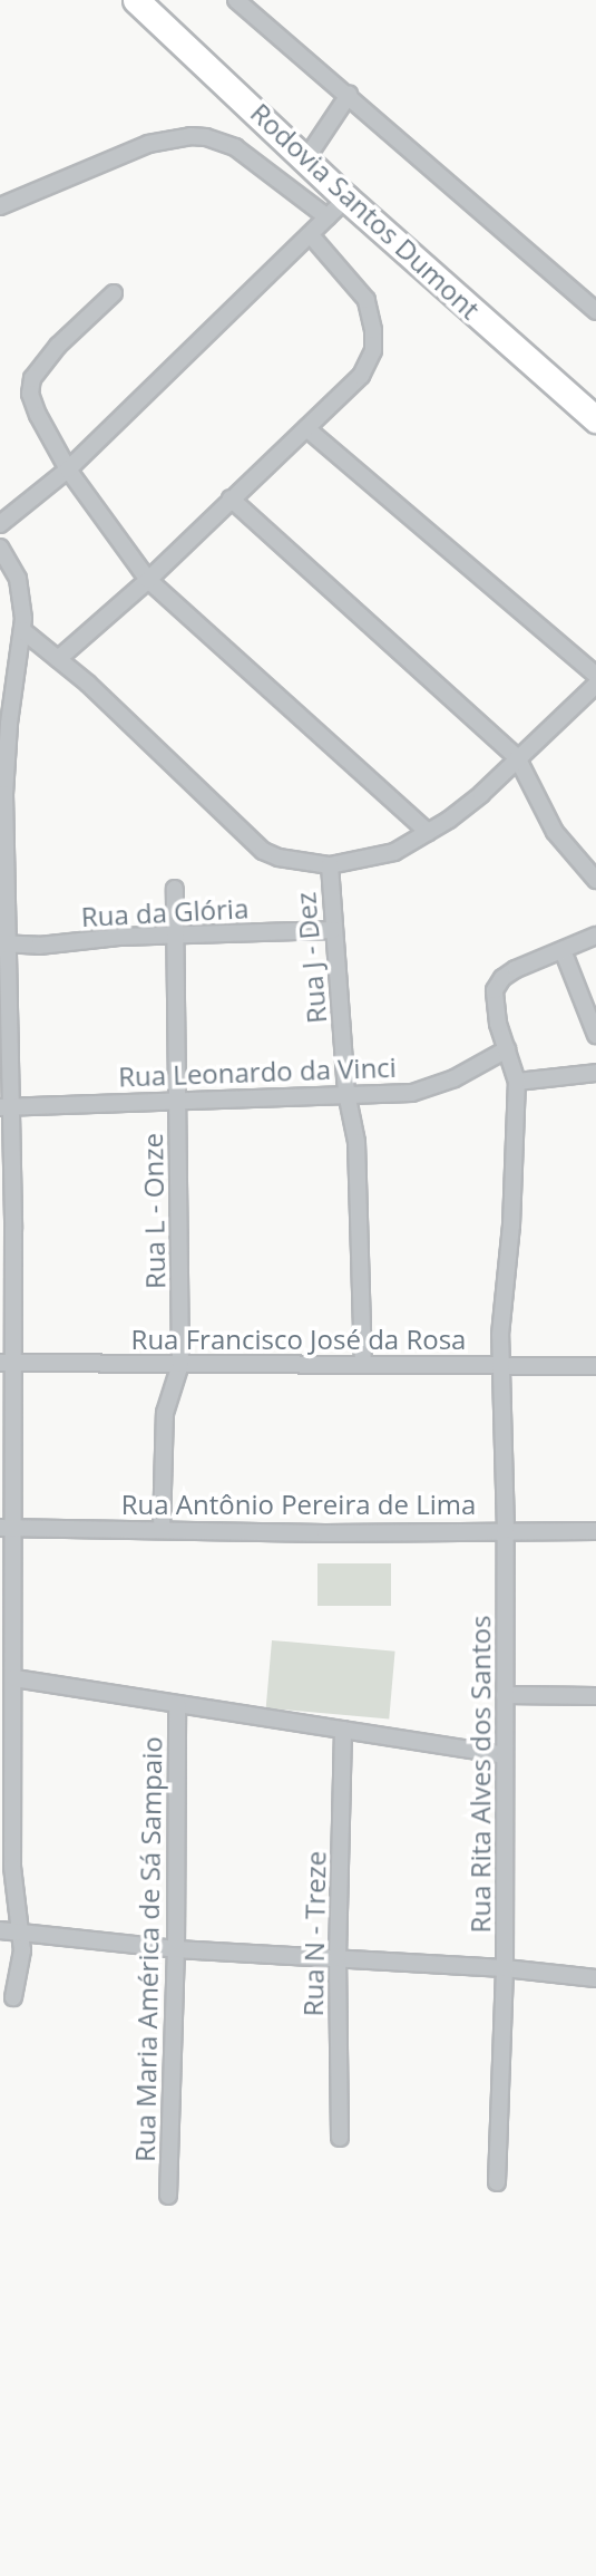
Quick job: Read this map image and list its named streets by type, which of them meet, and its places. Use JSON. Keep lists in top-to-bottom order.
{
  "streets": {
    "highway": ["Rodovia Santos Dumont"],
    "street": [
      "Rua da Glória",
      "Rua J - Dez",
      "Rua Leonardo da Vinci",
      "Rua L - Onze",
      "Rua Francisco José da Rosa",
      "Rua Antônio Pereira de Lima",
      "Rua Rita Alves dos Santos",
      "Rua N - Treze",
      "Rua Maria América de Sá Sampaio"
    ]
  },
  "crossings": [
    ["Rua da Glória", "Rua J - Dez"],
    ["Rua da Glória", "Rua L - Onze"],
    ["Rua J - Dez", "Rua Leonardo da Vinci"],
    ["Rua J - Dez", "Rua Francisco José da Rosa"],
    ["Rua Leonardo da Vinci", "Rua L - Onze"],
    ["Rua Leonardo da Vinci", "Rua Rita Alves dos Santos"],
    ["Rua L - Onze", "Rua Francisco José da Rosa"],
    ["Rua L - Onze", "Rua Antônio Pereira de Lima"],
    ["Rua Francisco José da Rosa", "Rua Rita Alves dos Santos"],
    ["Rua Antônio Pereira de Lima", "Rua Rita Alves dos Santos"]
  ]
}
